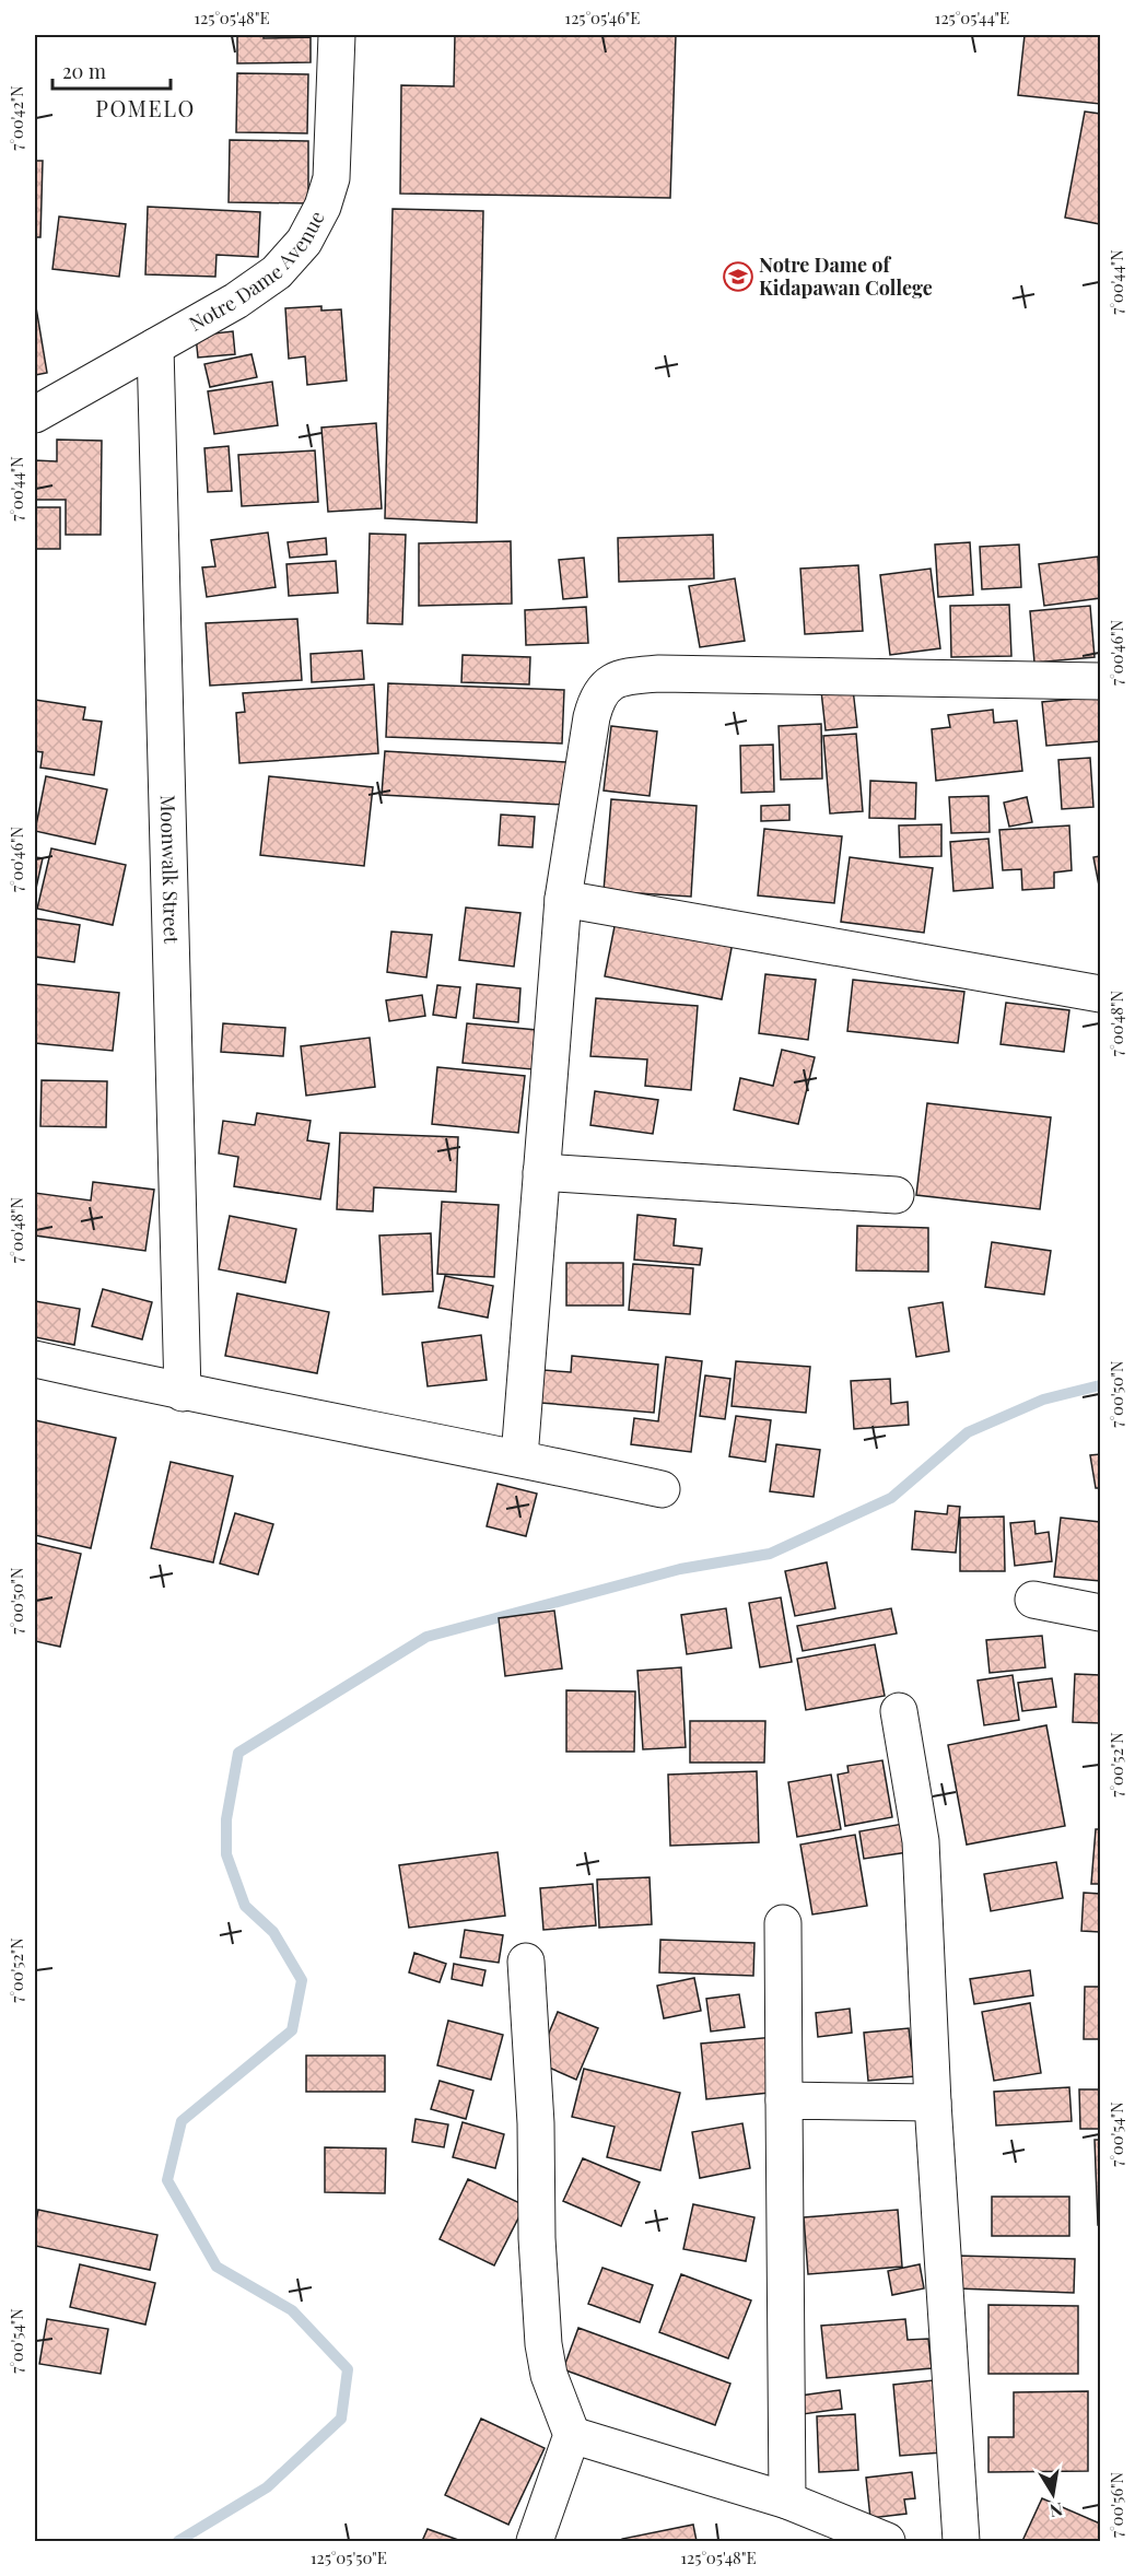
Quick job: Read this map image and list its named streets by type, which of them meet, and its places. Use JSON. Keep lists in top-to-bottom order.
{
  "streets": {
    "street": ["Notre Dame Avenue", "Moonwalk Street"]
  },
  "crossings": [
    ["Notre Dame Avenue", "Moonwalk Street"]
  ],
  "districts": ["POMELO"],
  "places": {
    "school or university": ["Notre Dame of Kidapawan College"]
  },
  "scale_bar": "20 m",
  "north": "bottom",
  "coordinates": [
    "125°05'48\"E",
    "125°05'46\"E",
    "125°05'44\"E",
    "7°00'42\"N",
    "7°00'44\"N",
    "7°00'46\"N",
    "7°00'48\"N",
    "7°00'50\"N",
    "7°00'52\"N",
    "7°00'54\"N",
    "7°00'56\"N",
    "125°05'50\"E"
  ]
}
